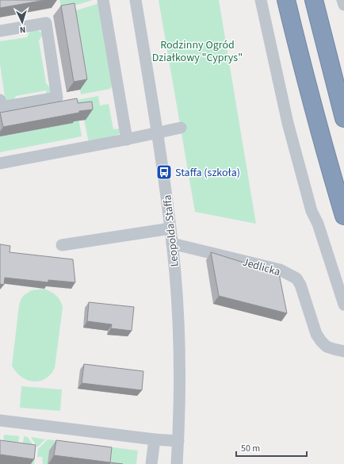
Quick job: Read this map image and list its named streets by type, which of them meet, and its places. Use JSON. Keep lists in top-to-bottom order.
{
  "streets": {
    "street": ["Leopolda Staffa", "Jedlicka"]
  },
  "crossings": [
    ["Leopolda Staffa", "Jedlicka"]
  ],
  "parks": ["Rodzinny Ogród Działkowy \"Cyprys\""],
  "places": {
    "bus stop": ["Staffa (szkoła)"]
  },
  "scale_bar": "50 m",
  "north": "bottom"
}
